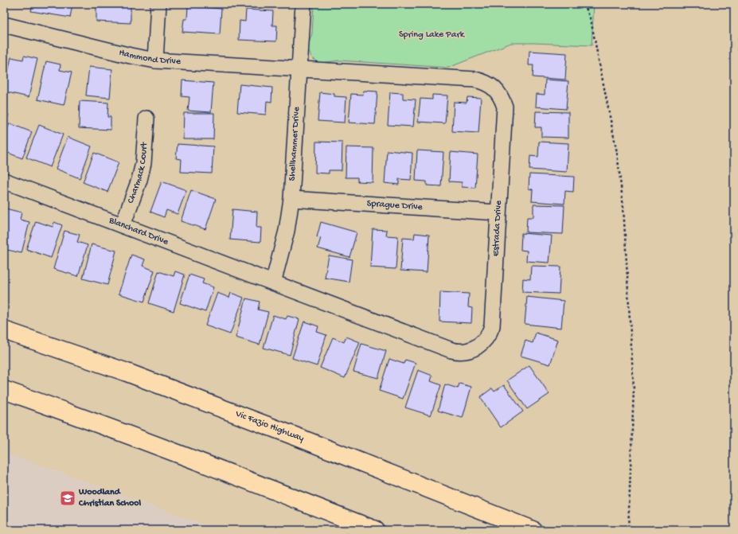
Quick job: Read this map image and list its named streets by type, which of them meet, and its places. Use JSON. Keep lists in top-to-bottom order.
{
  "streets": {
    "highway": ["Vic Fazio Highway"],
    "street": [
      "Hammond Drive",
      "Shellhammer Drive",
      "Charmack Court",
      "Sprague Drive",
      "Estrada Drive",
      "Blanchard Drive"
    ]
  },
  "crossings": [
    ["Hammond Drive", "Shellhammer Drive"],
    ["Hammond Drive", "Estrada Drive"],
    ["Shellhammer Drive", "Sprague Drive"],
    ["Shellhammer Drive", "Estrada Drive"],
    ["Shellhammer Drive", "Blanchard Drive"],
    ["Charmack Court", "Blanchard Drive"],
    ["Sprague Drive", "Estrada Drive"],
    ["Estrada Drive", "Blanchard Drive"]
  ],
  "parks": ["Spring Lake Park"],
  "places": {
    "school or university": ["Woodland Christian School"]
  }
}
